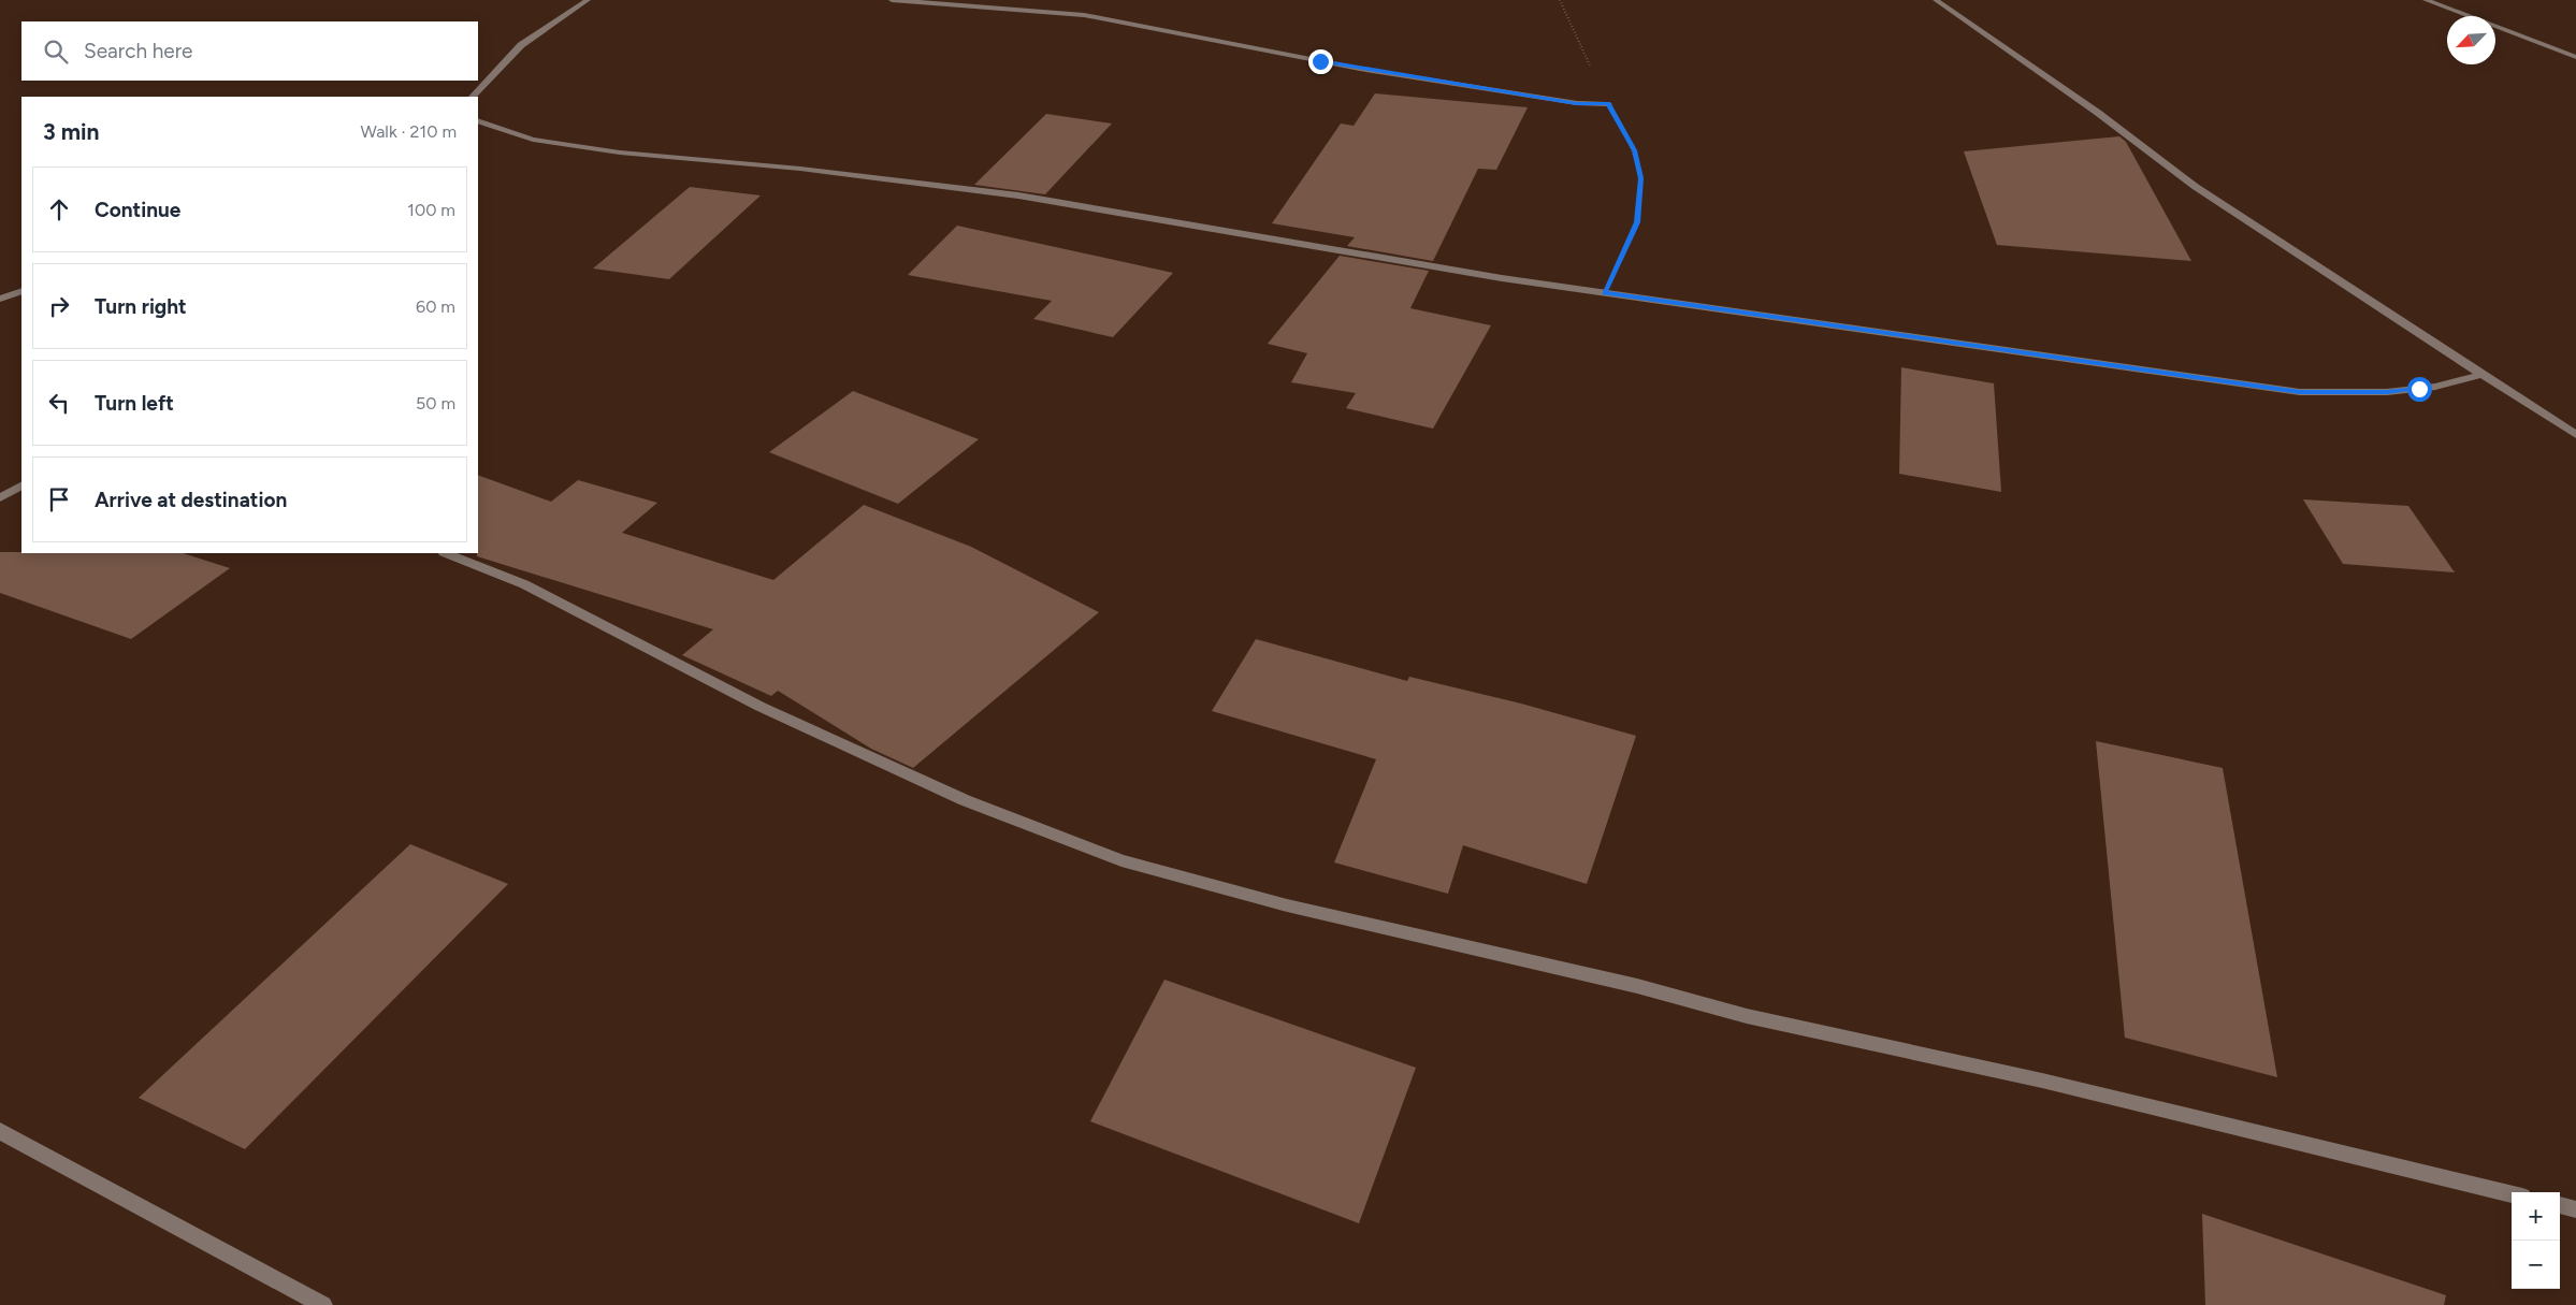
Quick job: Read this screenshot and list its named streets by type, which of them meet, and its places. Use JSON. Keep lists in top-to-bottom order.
{
  "north": "bottom left",
  "page": {
    "search": "Search here",
    "heading": ["3 min", "Walk · 210 m"],
    "list": [
      ["Continue", "100 m"],
      ["Turn right", "60 m"],
      ["Turn left", "50 m"],
      "Arrive at destination"
    ],
    "map_buttons": ["+", "−"]
  }
}
